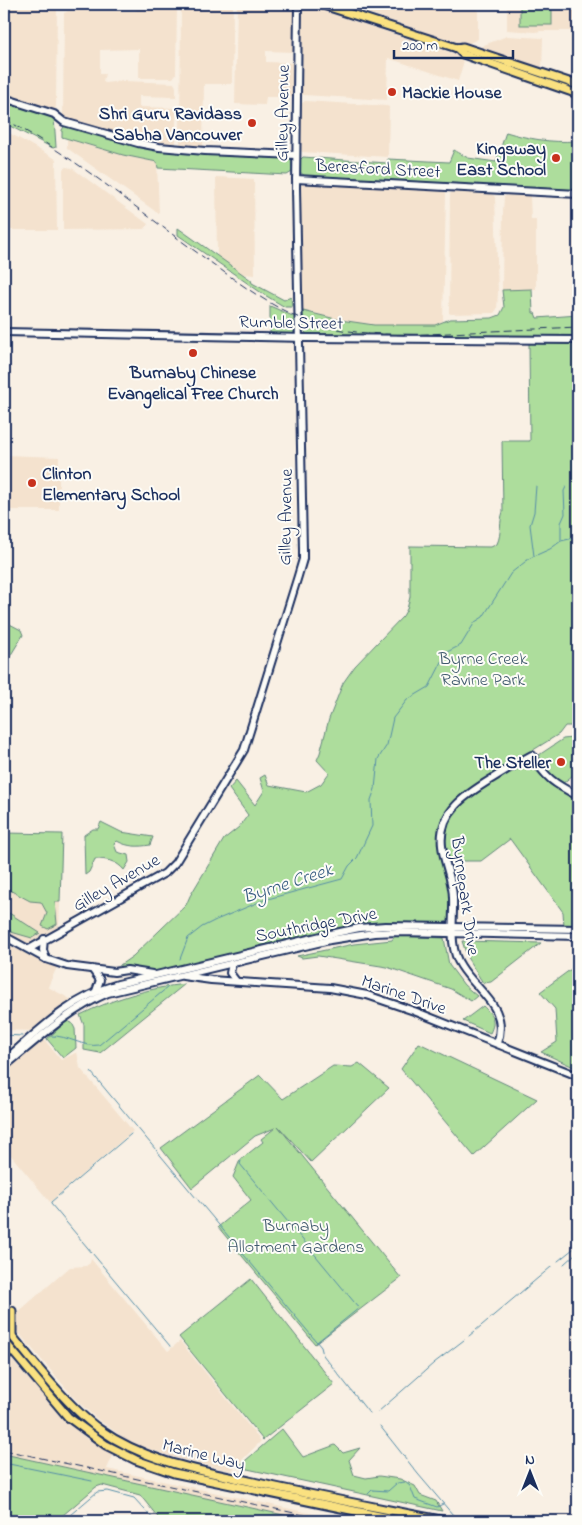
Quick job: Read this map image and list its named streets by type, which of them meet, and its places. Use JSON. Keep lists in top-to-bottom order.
{
  "streets": {
    "main road": ["Marine Way"],
    "street": [
      "Gilley Avenue",
      "Beresford Street",
      "Rumble Street",
      "Byrnepark Drive",
      "Southridge Drive",
      "Marine Drive"
    ]
  },
  "crossings": [
    ["Gilley Avenue", "Beresford Street"],
    ["Gilley Avenue", "Rumble Street"],
    ["Byrnepark Drive", "Southridge Drive"],
    ["Byrnepark Drive", "Marine Drive"],
    ["Southridge Drive", "Marine Drive"]
  ],
  "water": ["Byrne Creek"],
  "parks": ["Byrne Creek Ravine Park", "Burnaby Allotment Gardens"],
  "places": [
    "Mackie House",
    "Shri Guru Ravidass Sabha Vancouver",
    "Kingsway East School",
    "Burnaby Chinese Evangelical Free Church",
    "Clinton Elementary School",
    "The Steller"
  ],
  "scale_bar": "200 m",
  "north": "top"
}
